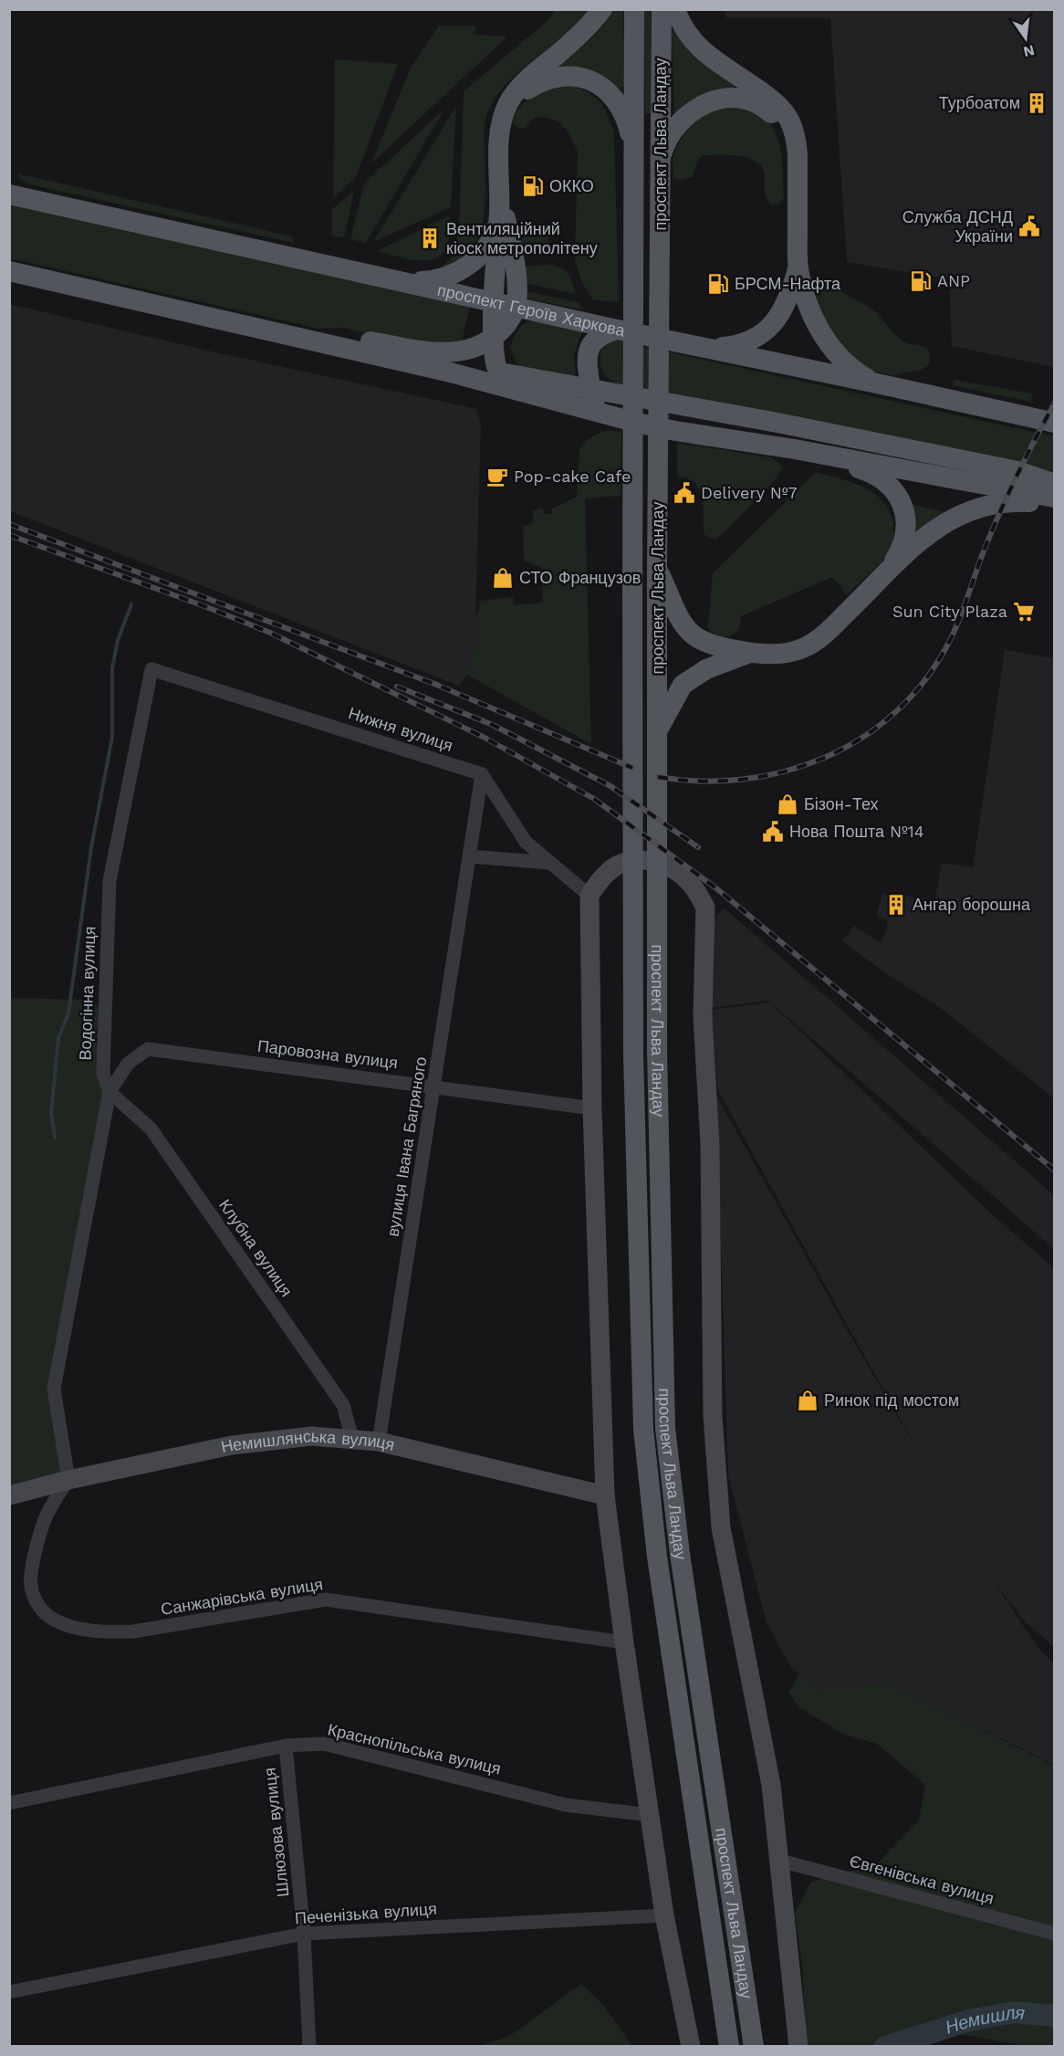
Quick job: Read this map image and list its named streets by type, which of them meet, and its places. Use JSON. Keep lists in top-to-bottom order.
{
  "streets": {
    "main road": ["проспект Льва Ландау", "проспект Героїв Харкова"],
    "street": [
      "Нижня вулиця",
      "Водогінна вулиця",
      "Паровозна вулиця",
      "вулиця Івана Багряного",
      "Клубна вулиця",
      "Немишлянська вулиця",
      "Санжарівська вулиця",
      "Краснопільська вулиця",
      "Шлюзова вулиця",
      "Євгенівська вулиця",
      "Печенізька вулиця"
    ]
  },
  "crossings": [
    ["Нижня вулиця", "Водогінна вулиця"],
    ["Нижня вулиця", "вулиця Івана Багряного"],
    ["Водогінна вулиця", "Паровозна вулиця"],
    ["Водогінна вулиця", "Клубна вулиця"],
    ["Водогінна вулиця", "Немишлянська вулиця"],
    ["Водогінна вулиця", "Санжарівська вулиця"],
    ["Паровозна вулиця", "вулиця Івана Багряного"],
    ["Паровозна вулиця", "Клубна вулиця"],
    ["вулиця Івана Багряного", "Немишлянська вулиця"],
    ["Клубна вулиця", "Немишлянська вулиця"],
    ["Немишлянська вулиця", "Санжарівська вулиця"],
    ["Краснопільська вулиця", "Шлюзова вулиця"],
    ["Шлюзова вулиця", "Печенізька вулиця"]
  ],
  "water": ["Немишля"],
  "places": {
    "building": ["Турбоатом", "Вентиляційний кіоск метрополітену", "Ангар борошна"],
    "fuel station": ["ОККО", "ANP", "БРСМ-Нафта"],
    "public building": ["Служба ДСНД України", "Delivery №7", "Нова Пошта №14"],
    "cafe": ["Pop-cake Cafe"],
    "shop": ["СТО Французов", "Бізон-Тех", "Ринок під мостом"],
    "supermarket": ["Sun City Plaza"]
  },
  "north": "bottom"
}
